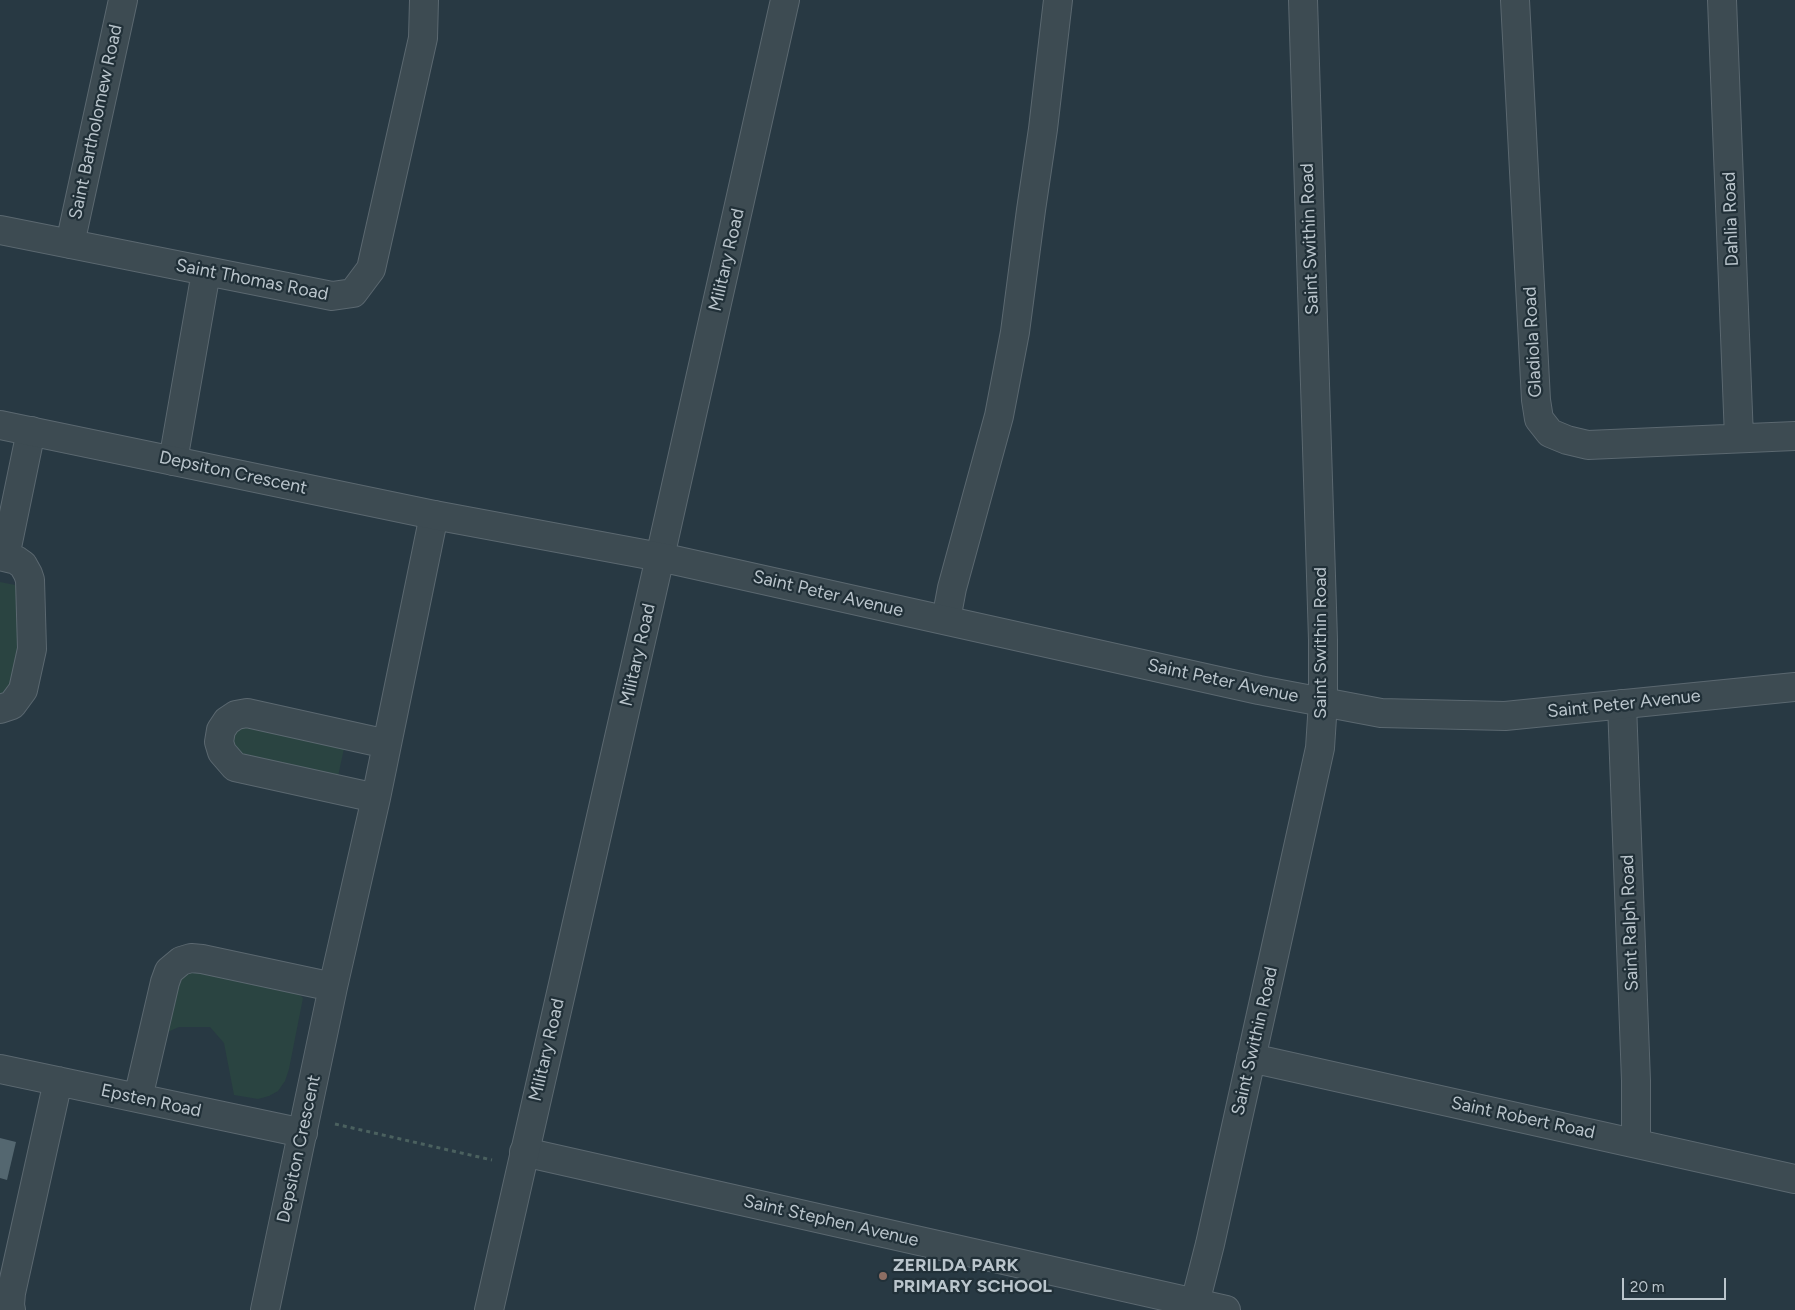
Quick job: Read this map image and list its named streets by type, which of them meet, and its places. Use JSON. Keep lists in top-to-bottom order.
{
  "streets": {
    "street": [
      "Saint Bartholomew Road",
      "Dahlia Road",
      "Saint Swithin Road",
      "Military Road",
      "Saint Thomas Road",
      "Gladiola Road",
      "Depsiton Crescent",
      "Saint Peter Avenue",
      "Saint Ralph Road",
      "Epsten Road",
      "Saint Robert Road",
      "Saint Stephen Avenue"
    ]
  },
  "crossings": [
    ["Saint Bartholomew Road", "Saint Thomas Road"],
    ["Dahlia Road", "Gladiola Road"],
    ["Saint Swithin Road", "Saint Peter Avenue"],
    ["Saint Swithin Road", "Saint Robert Road"],
    ["Saint Swithin Road", "Saint Stephen Avenue"],
    ["Military Road", "Depsiton Crescent"],
    ["Military Road", "Saint Peter Avenue"],
    ["Military Road", "Saint Stephen Avenue"],
    ["Depsiton Crescent", "Saint Peter Avenue"],
    ["Depsiton Crescent", "Epsten Road"],
    ["Saint Peter Avenue", "Saint Ralph Road"],
    ["Saint Ralph Road", "Saint Robert Road"]
  ],
  "places": ["ZERILDA PARK PRIMARY SCHOOL"],
  "scale_bar": "20 m"
}
